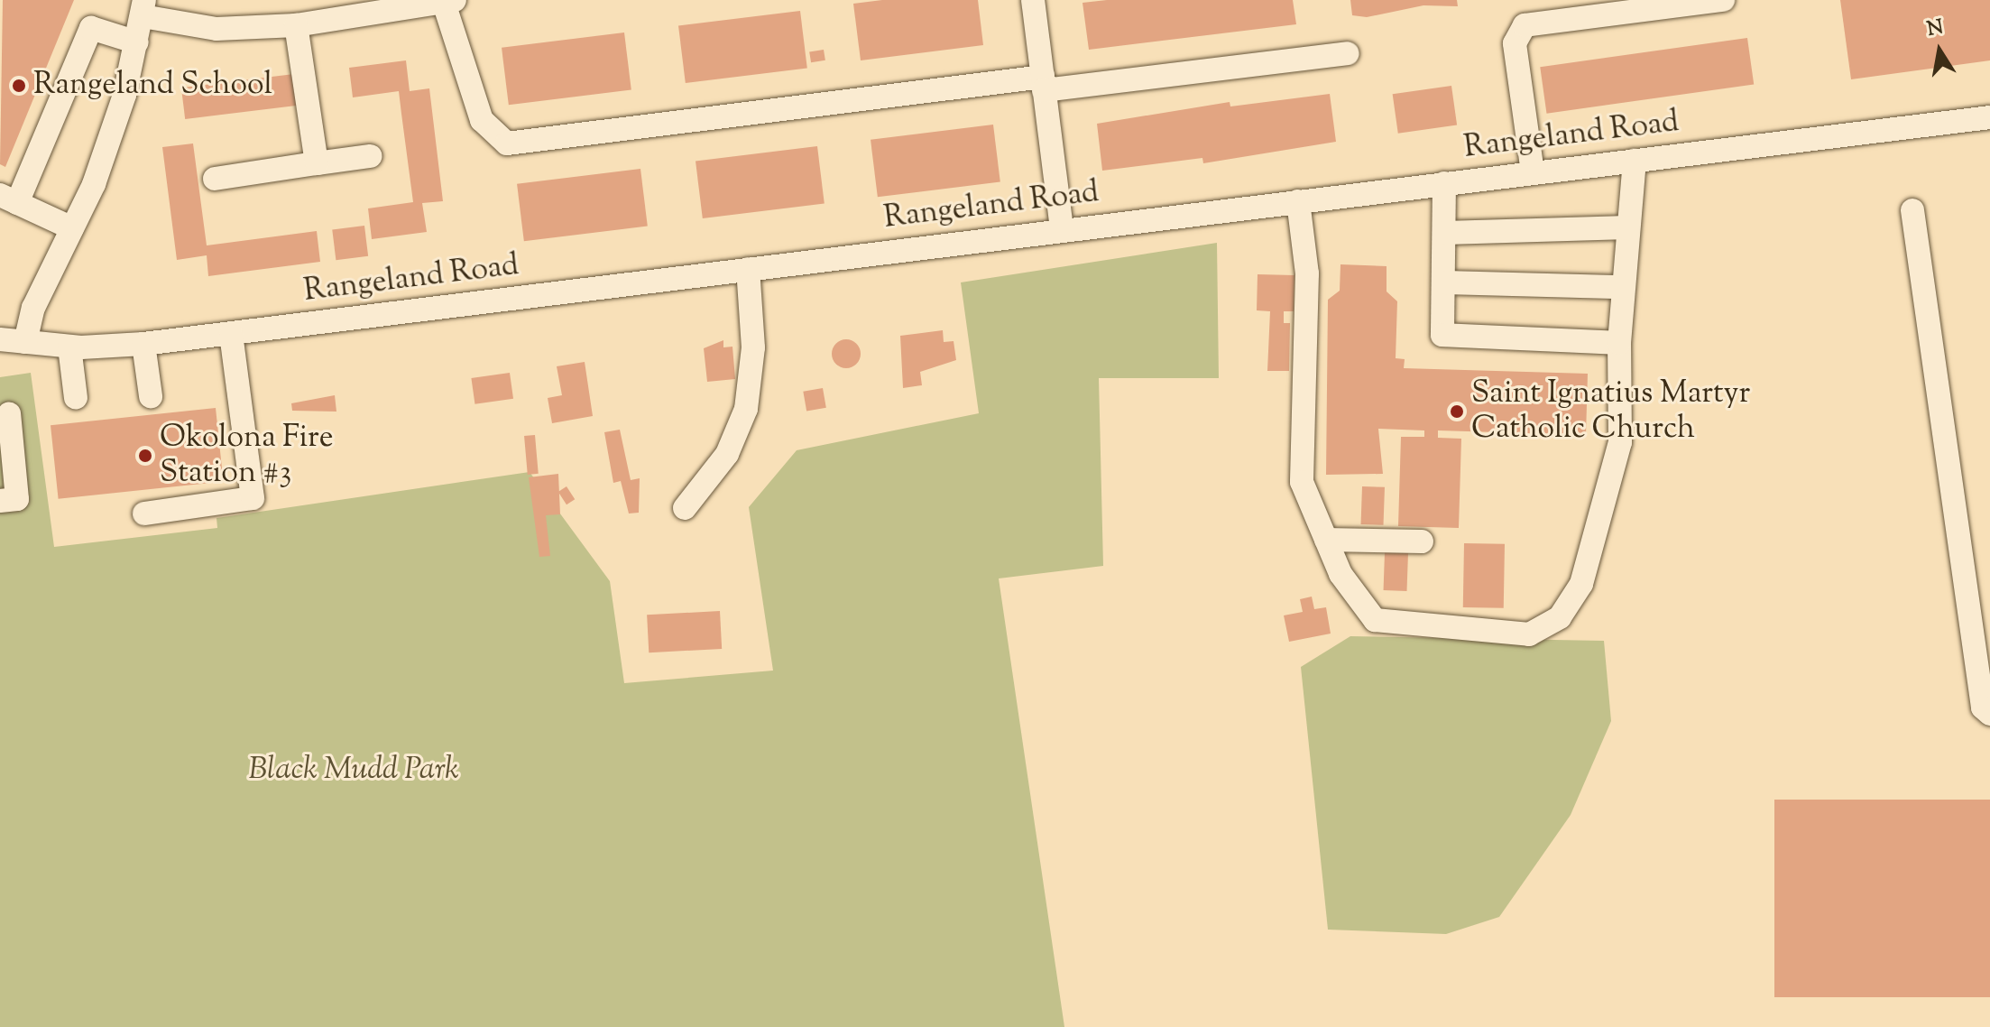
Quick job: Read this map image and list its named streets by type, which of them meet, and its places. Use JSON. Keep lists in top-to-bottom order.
{
  "streets": {
    "street": ["Rangeland Road"]
  },
  "parks": ["Black Mudd Park"],
  "places": ["Rangeland School", "Saint Ignatius Martyr Catholic Church", "Okolona Fire Station #3"],
  "north": "top"
}
